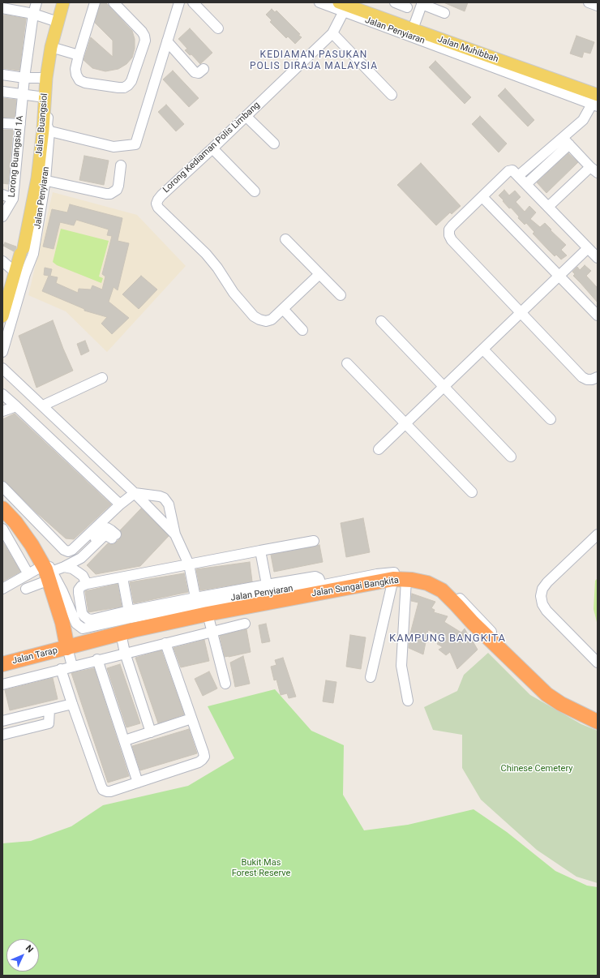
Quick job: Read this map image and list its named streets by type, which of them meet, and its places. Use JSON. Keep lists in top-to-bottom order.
{
  "streets": {
    "highway": ["Jalan Sungai Bangkita", "Jalan Tarap"],
    "main road": ["Jalan Muhibbah", "Jalan Buangsiol"],
    "street": ["Jalan Penyiaran", "Lorong Kediaman Polis Limbang", "Lorong Buangsiol 1A"]
  },
  "crossings": [
    ["Jalan Penyiaran", "Jalan Muhibbah"],
    ["Jalan Penyiaran", "Jalan Buangsiol"],
    ["Jalan Penyiaran", "Lorong Kediaman Polis Limbang"],
    ["Jalan Penyiaran", "Jalan Sungai Bangkita"],
    ["Jalan Muhibbah", "Lorong Kediaman Polis Limbang"],
    ["Jalan Sungai Bangkita", "Jalan Tarap"]
  ],
  "districts": ["KEDIAMAN PASUKAN POLIS DIRAJA MALAYSIA", "KAMPUNG BANGKITA"],
  "parks": ["Chinese Cemetery", "Bukit Mas Forest Reserve"],
  "north": "top right"
}
